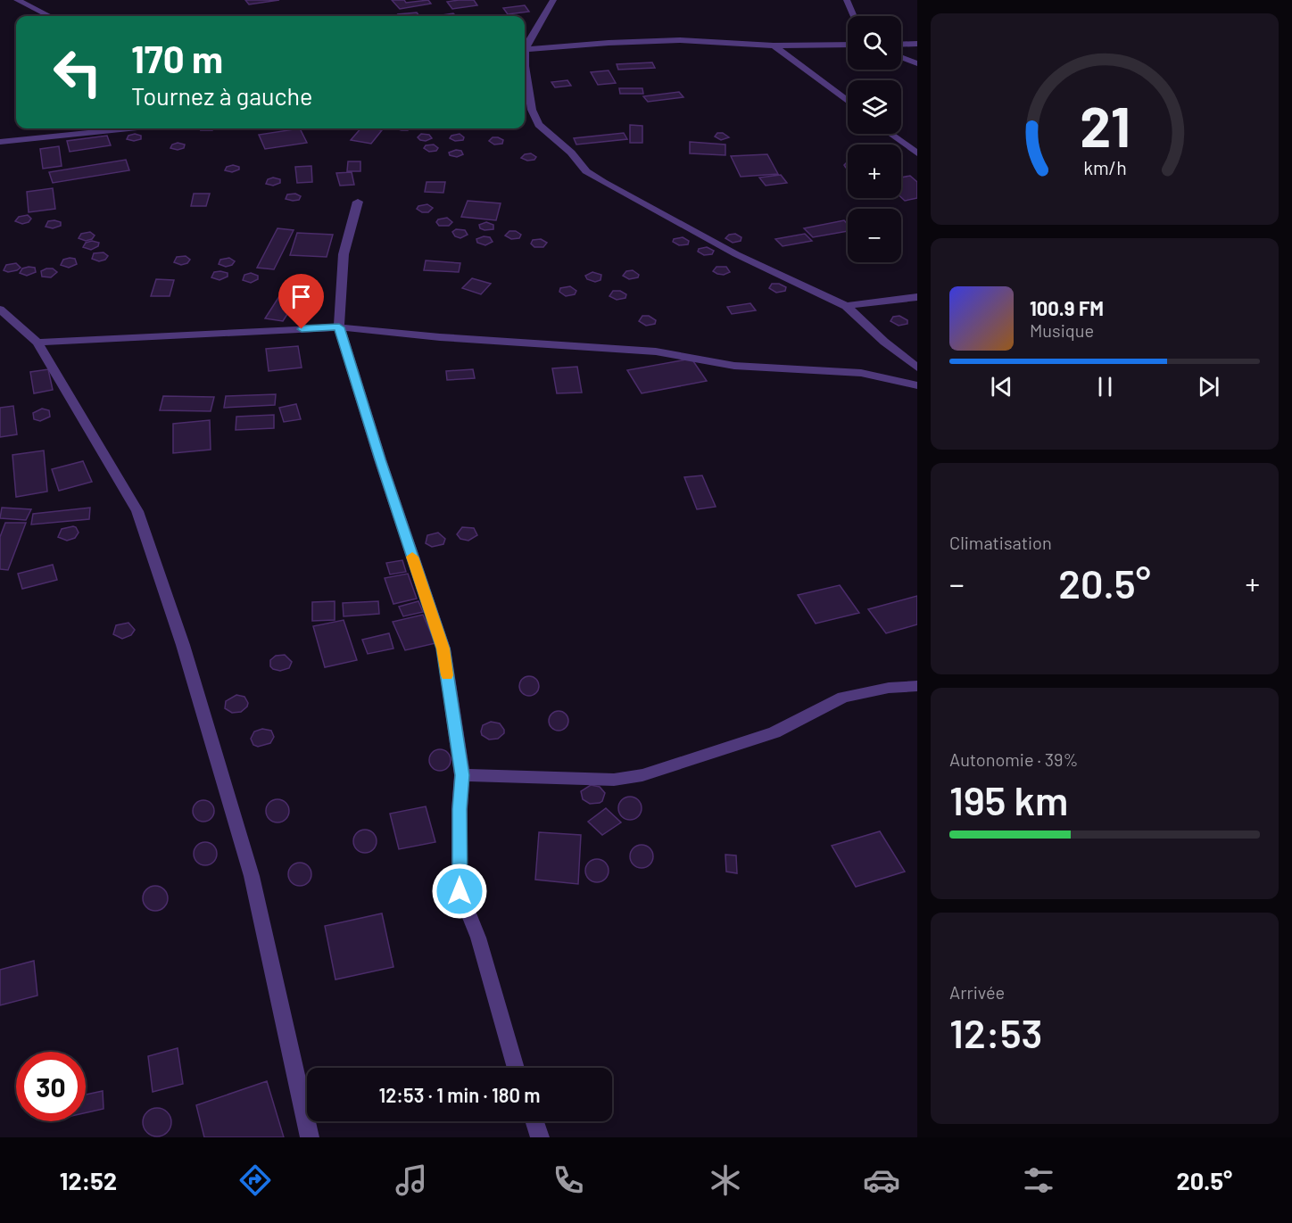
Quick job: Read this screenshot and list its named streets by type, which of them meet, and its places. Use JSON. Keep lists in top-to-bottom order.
{
  "page": {
    "map_buttons": ["+", "−"],
    "turn": ["170 m", "Tournez à gauche"],
    "song": ["100.9 FM", "Musique"],
    "tile": [
      "Climatisation",
      ["Autonomie · 39%", "195 km"],
      ["Arrivée", "12:53"]
    ],
    "heat": ["−", "20.5°", "+"],
    "limit": "30",
    "trip": "12:53 · 1 min · 180 m",
    "tabs": ["12:52", "20.5°"],
    "gauge": ["21", "km/h"]
  }
}
